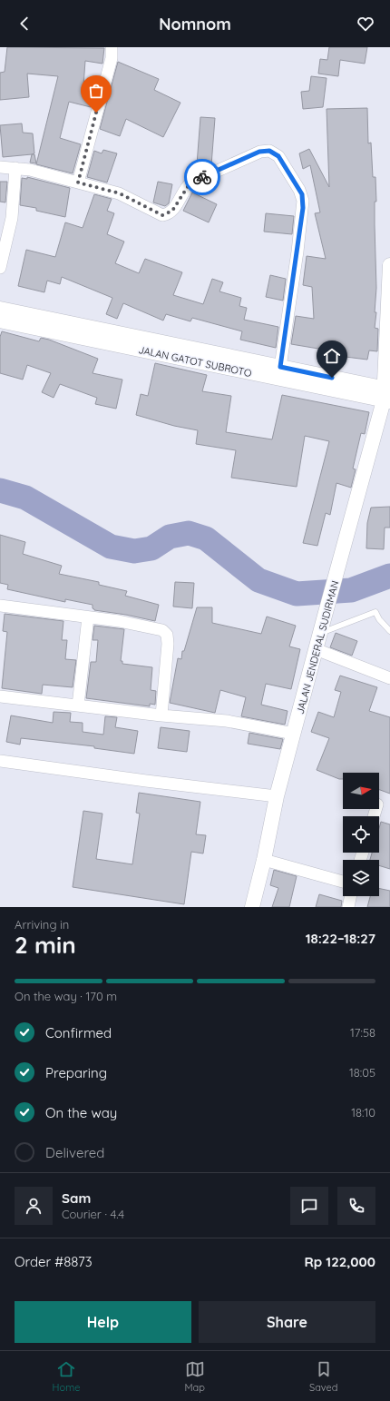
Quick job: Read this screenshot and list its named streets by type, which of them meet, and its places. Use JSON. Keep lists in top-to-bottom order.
{
  "streets": {
    "street": ["JALAN GATOT SUBROTO", "JALAN JENDERAL SUDIRMAN"]
  },
  "crossings": [
    ["JALAN GATOT SUBROTO", "JALAN JENDERAL SUDIRMAN"]
  ],
  "north": "right",
  "page": {
    "header": "Nomnom",
    "heading": ["2 min", "Arriving in", "18:22–18:27"],
    "panel": [
      "Sam",
      "Courier · 4.4",
      "Order #8873",
      "Rp 122,000"
    ],
    "bar": "On the way · 170 m",
    "list": [
      ["Confirmed", "17:58"],
      ["Preparing", "18:05"],
      ["On the way", "18:10"],
      "Delivered"
    ],
    "buttons": ["Help", "Share"],
    "tabs": ["Home", "Map", "Saved"]
  }
}
